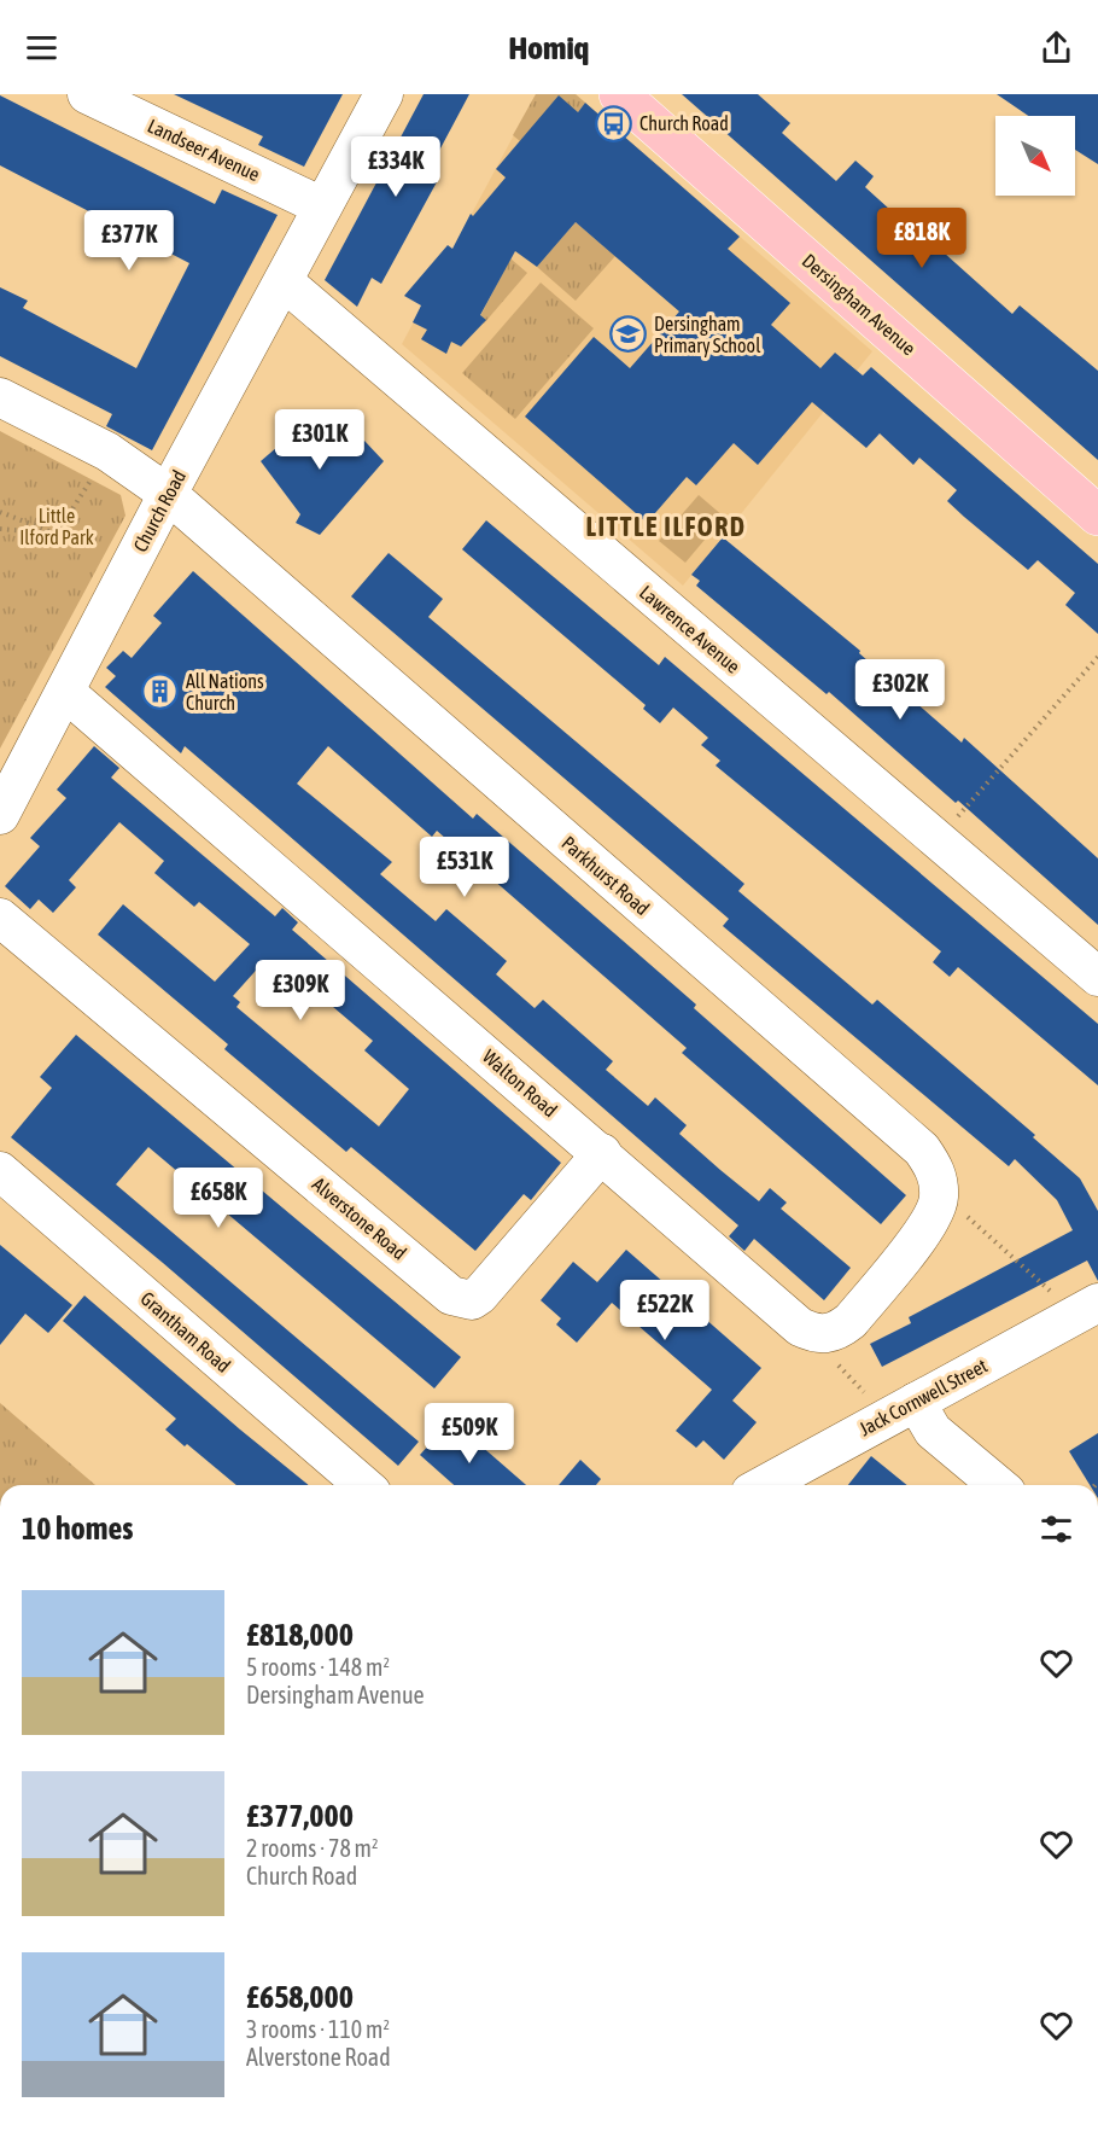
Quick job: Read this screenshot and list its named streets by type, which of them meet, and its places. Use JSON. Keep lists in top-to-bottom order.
{
  "streets": {
    "main road": ["Dersingham Avenue"],
    "street": [
      "Landseer Avenue",
      "Church Road",
      "Lawrence Avenue",
      "Parkhurst Road",
      "Walton Road",
      "Alverstone Road",
      "Grantham Road",
      "Jack Cornwell Street"
    ]
  },
  "crossings": [
    ["Landseer Avenue", "Church Road"],
    ["Church Road", "Lawrence Avenue"],
    ["Church Road", "Parkhurst Road"],
    ["Church Road", "Walton Road"],
    ["Walton Road", "Alverstone Road"]
  ],
  "districts": ["LITTLE ILFORD"],
  "parks": ["Little Ilford Park"],
  "places": {
    "bus stop": ["Church Road"],
    "school or university": ["Dersingham Primary School"],
    "building": ["All Nations Church"]
  },
  "north": "bottom right",
  "page": {
    "header": "Homiq",
    "price": [
      "£334K",
      "£818K",
      "£377K",
      "£301K",
      "£302K",
      "£531K",
      "£309K",
      "£658K",
      "£522K",
      "£509K"
    ],
    "heading": "10 homes",
    "list": [
      {
        "name": "£818,000",
        "note": "5 rooms · 148 m² · Dersingham Avenue"
      },
      {
        "name": "£377,000",
        "note": "2 rooms · 78 m² · Church Road"
      },
      {
        "name": "£658,000",
        "note": "3 rooms · 110 m² · Alverstone Road"
      }
    ]
  }
}
